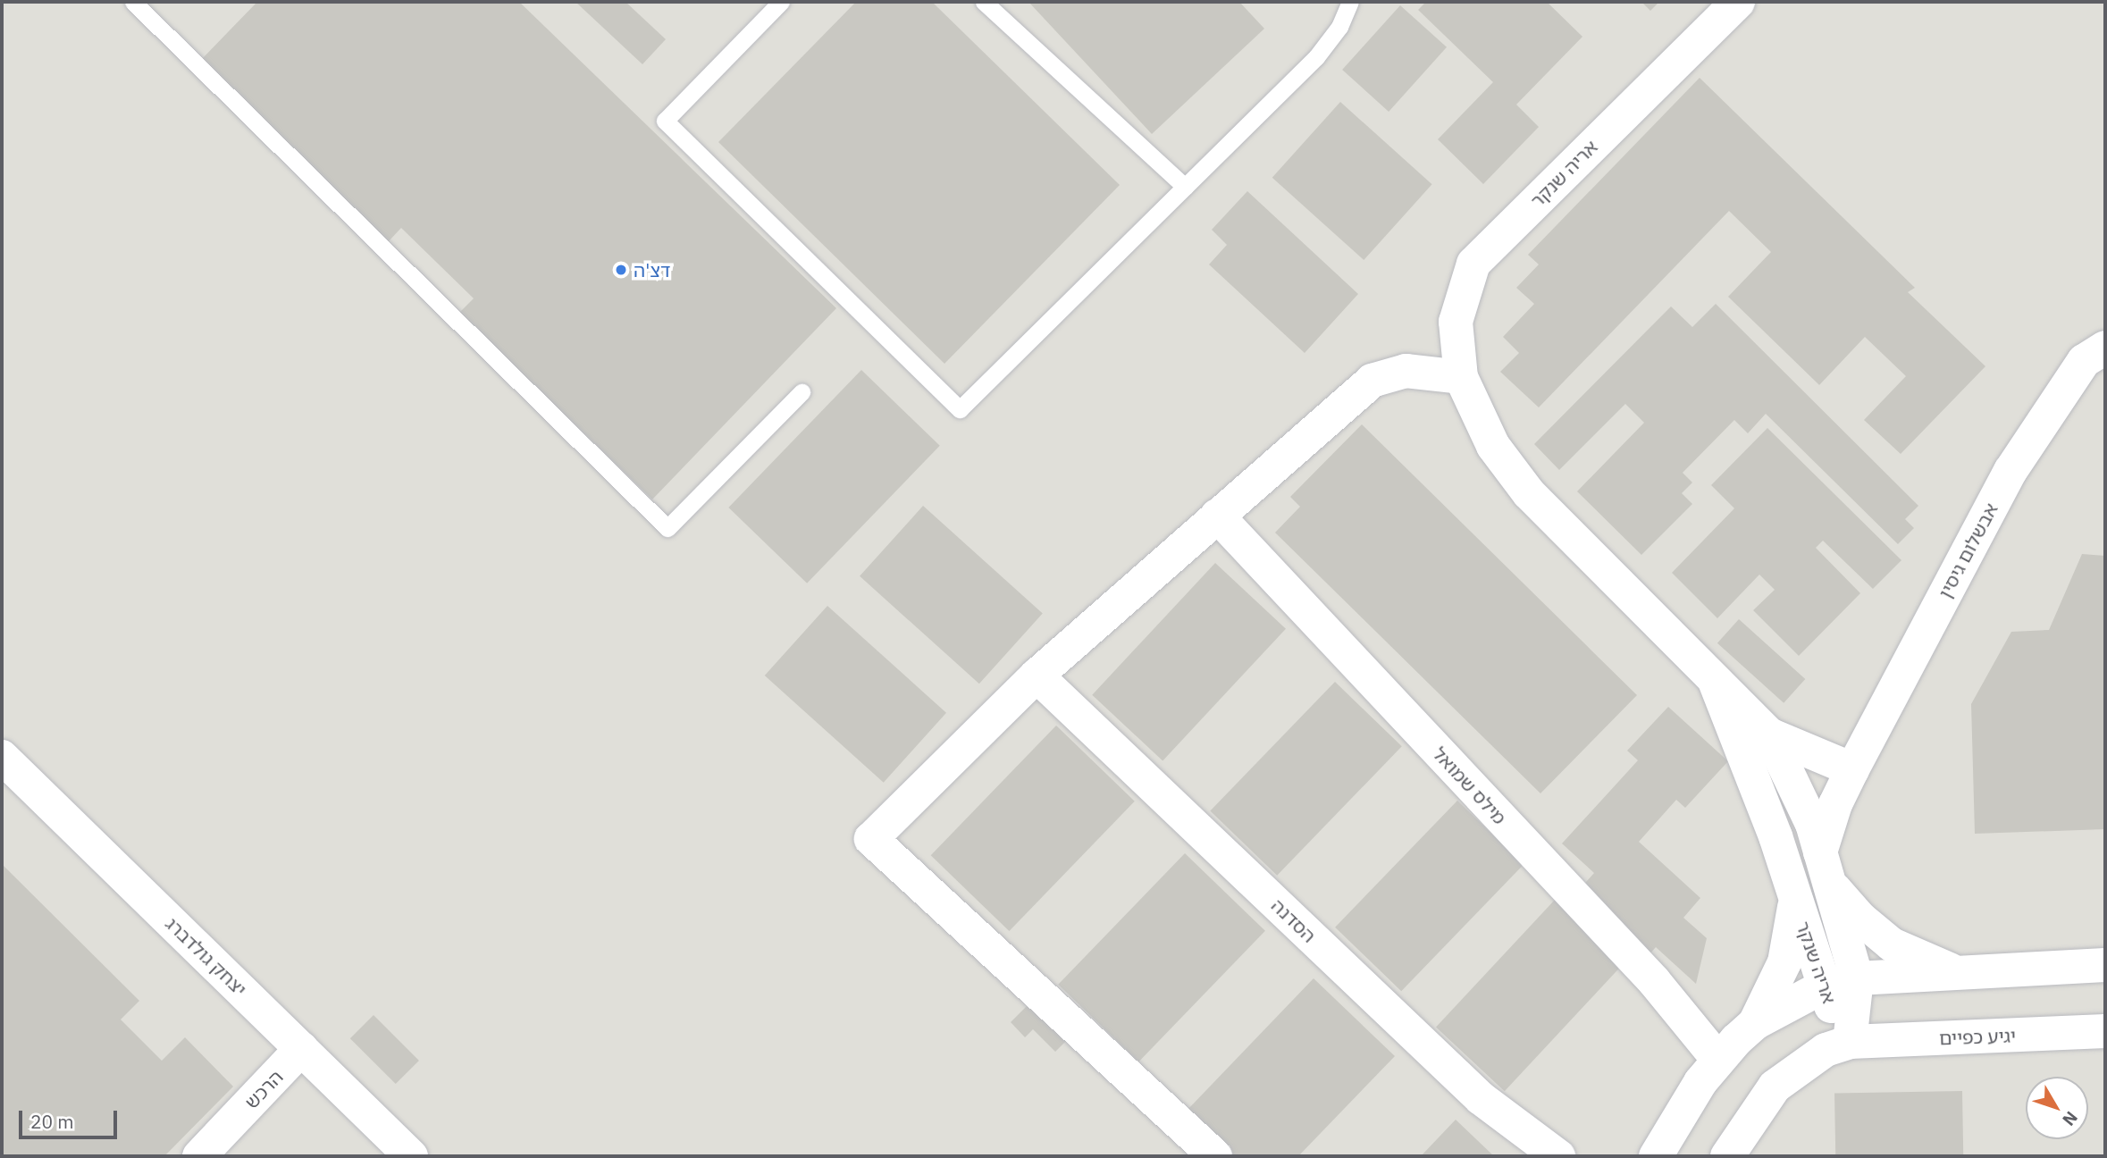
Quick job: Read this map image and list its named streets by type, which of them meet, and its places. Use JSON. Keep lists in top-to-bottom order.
{
  "streets": {
    "street": [
      "אריה שנקר",
      "אבשלום גיסין",
      "מילס שמואל",
      "הסדנה",
      "יצחק גולדברג",
      "יגיע כפיים",
      "הרכש"
    ]
  },
  "crossings": [
    ["אריה שנקר", "אבשלום גיסין"],
    ["אריה שנקר", "יגיע כפיים"],
    ["יצחק גולדברג", "הרכש"]
  ],
  "places": ["דצ'ה"],
  "scale_bar": "20 m",
  "north": "bottom right"
}
